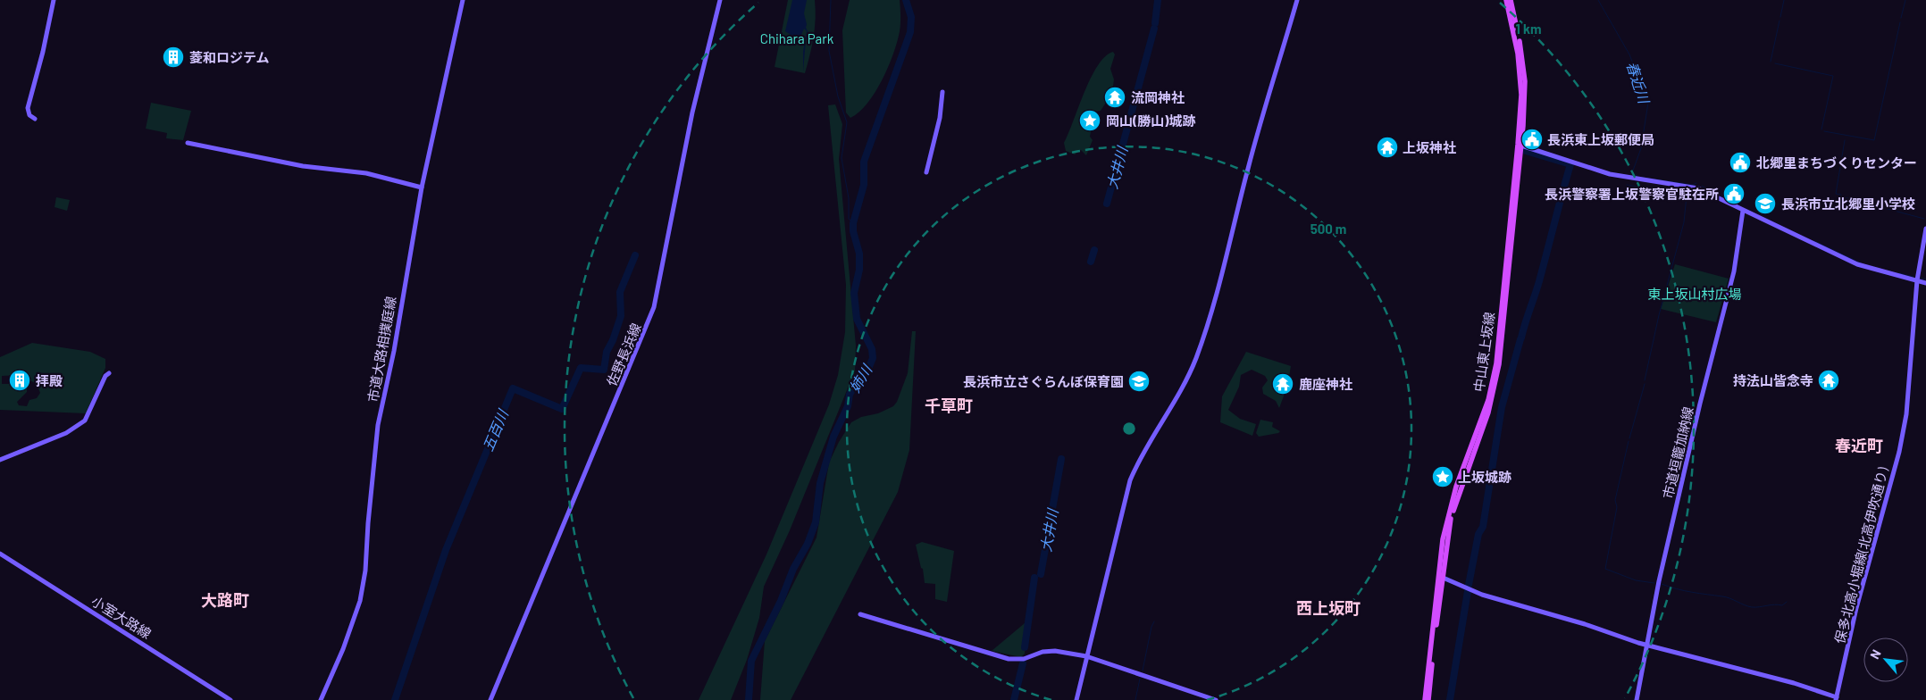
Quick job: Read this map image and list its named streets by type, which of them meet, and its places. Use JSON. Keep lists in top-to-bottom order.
{
  "streets": {
    "main road": ["中山東上坂線"],
    "street": [
      "市道大路相撲庭線",
      "佐野長浜線",
      "市道垣籠加納線",
      "保多北高小堀線(北高伊吹通り)",
      "小室大路線"
    ]
  },
  "districts": [
    "千草町",
    "春近町",
    "大路町",
    "西上坂町"
  ],
  "water": [
    "春近川",
    "大井川",
    "姉川",
    "五百川"
  ],
  "parks": ["Chihara Park", "東上坂山村広場"],
  "places": {
    "building": ["菱和ロジテム", "拝殿"],
    "temple": [
      "流岡神社",
      "上坂神社",
      "持法山皆念寺",
      "鹿座神社"
    ],
    "place": ["岡山(勝山)城跡", "上坂城跡"],
    "public building": ["長浜東上坂郵便局", "北郷里まちづくりセンター", "長浜警察署上坂警察官駐在所"],
    "school or university": ["長浜市立北郷里小学校", "長浜市立さぐらんぼ保育園"]
  },
  "north": "top left",
  "rings": ["1 km", "500 m"]
}
